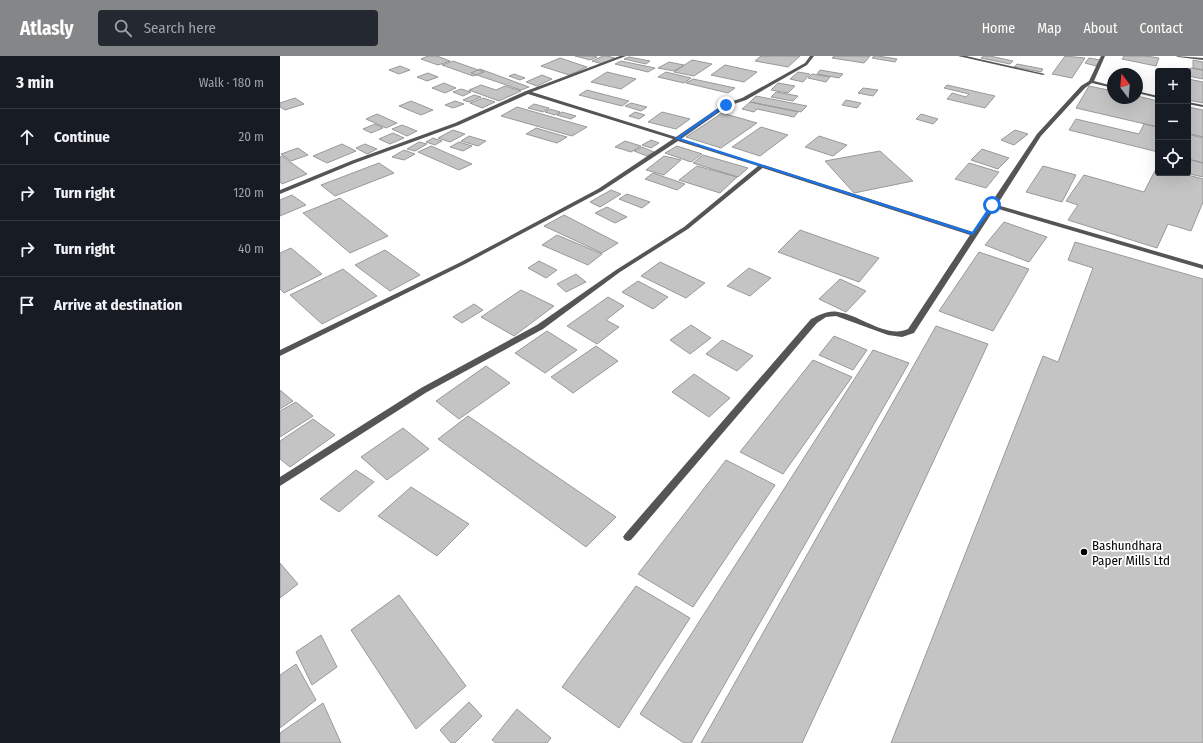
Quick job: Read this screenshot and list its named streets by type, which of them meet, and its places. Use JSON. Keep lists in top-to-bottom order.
{
  "places": ["Bashundhara Paper Mills Ltd"],
  "north": "top",
  "page": {
    "header": "Atlasly",
    "search": "Search here",
    "nav": [
      "Home",
      "Map",
      "About",
      "Contact"
    ],
    "heading": ["3 min", "Walk · 180 m"],
    "map_buttons": ["+", "−"],
    "list": [
      ["Continue", "20 m"],
      ["Turn right", "120 m"],
      ["Turn right", "40 m"],
      "Arrive at destination"
    ]
  }
}
